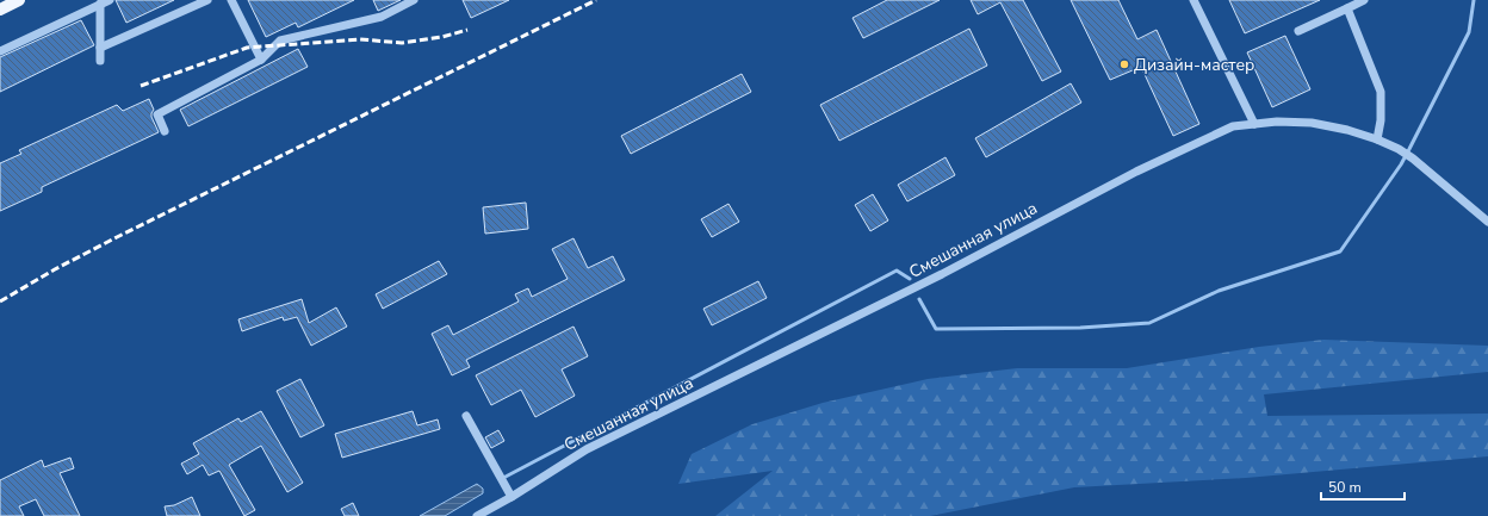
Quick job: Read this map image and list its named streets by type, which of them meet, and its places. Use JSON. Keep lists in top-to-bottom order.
{
  "streets": {
    "street": ["Смешанная улица"]
  },
  "places": ["Дизайн-мастер"],
  "scale_bar": "50 m"
}
